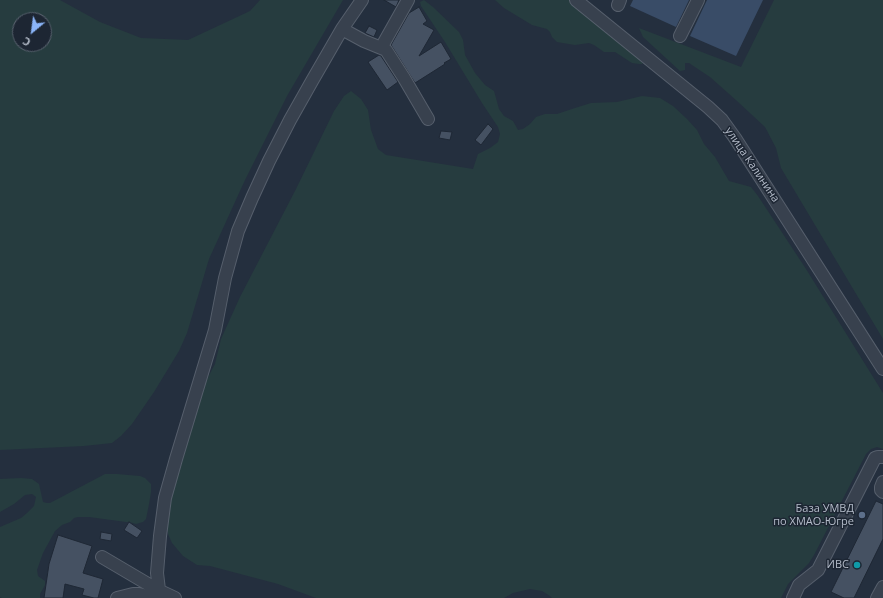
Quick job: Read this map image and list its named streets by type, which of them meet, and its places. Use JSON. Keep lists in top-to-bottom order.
{
  "streets": {
    "street": ["улица Калинина"]
  },
  "places": ["База УМВД по ХМАО-Югре", "ИВС"],
  "north": "bottom left"
}
